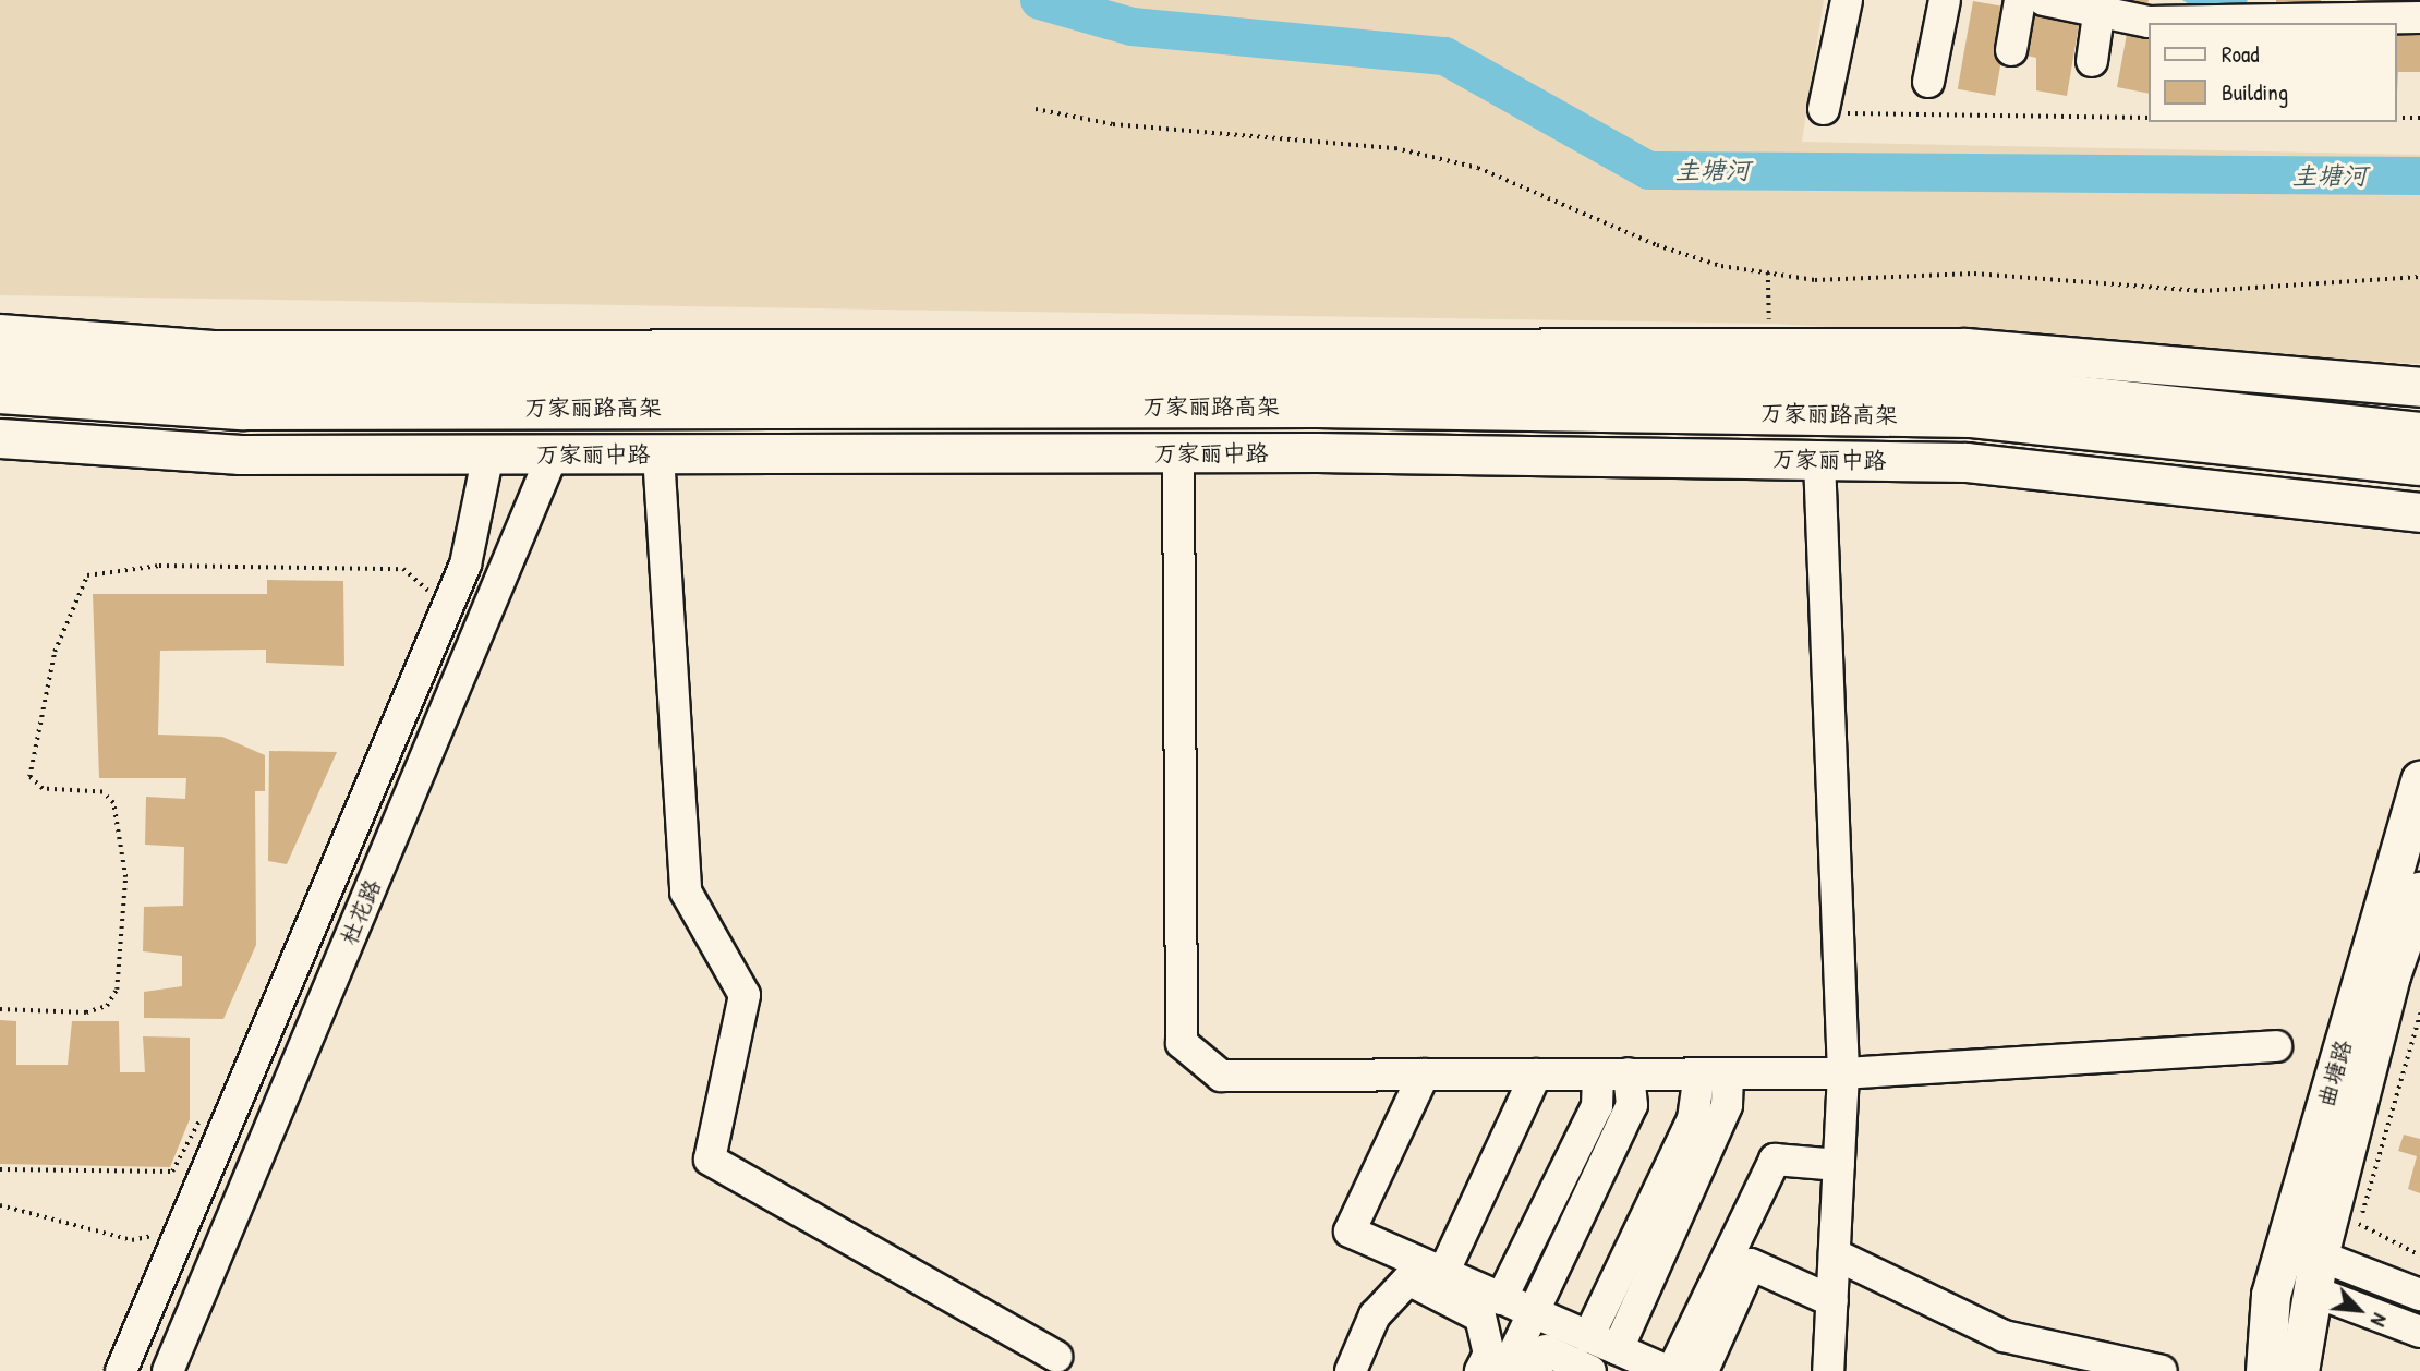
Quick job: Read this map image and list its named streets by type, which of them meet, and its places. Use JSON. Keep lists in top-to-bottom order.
{
  "streets": {
    "highway": ["万家丽路高架"],
    "main road": ["万家丽中路", "曲塘路"],
    "street": ["杜花路"]
  },
  "crossings": [
    ["万家丽中路", "杜花路"]
  ],
  "water": ["圭塘河"],
  "legend": ["Road", "Building"],
  "north": "bottom right"
}
